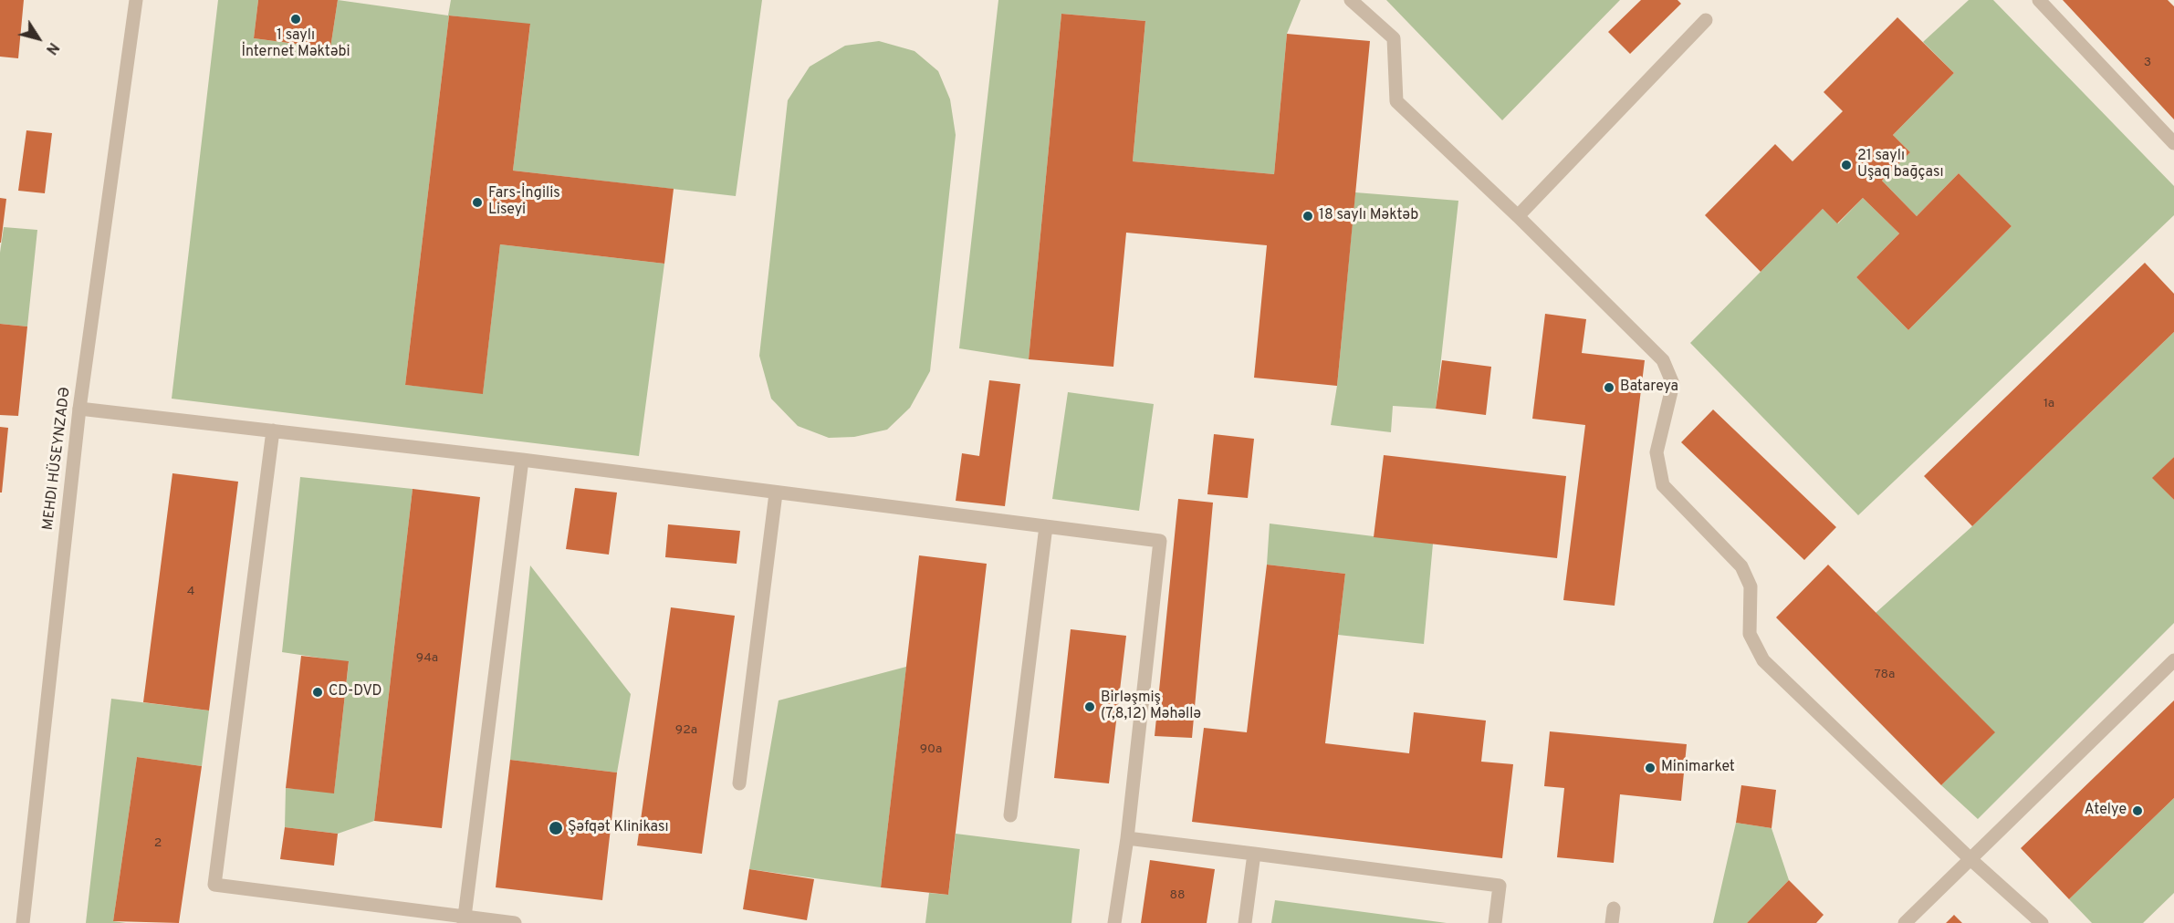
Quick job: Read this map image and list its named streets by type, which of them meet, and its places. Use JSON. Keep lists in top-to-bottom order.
{
  "streets": {
    "street": ["MEHDI HÜSEYNZADƏ"]
  },
  "places": [
    "1 saylı İnternet Məktəbi",
    "21 saylı Uşaq bağçası",
    "Fars-İngilis Liseyi",
    "18 saylı Məktəb",
    "Batareya",
    "CD-DVD",
    "Birləşmiş (7,8,12) Məhəllə",
    "Minimarket",
    "Atelye",
    "Şəfqət Klinikası"
  ],
  "house_numbers": [
    "3",
    "1a",
    "4",
    "94a",
    "78a",
    "92a",
    "90a",
    "2",
    "88"
  ],
  "north": "bottom right"
}
